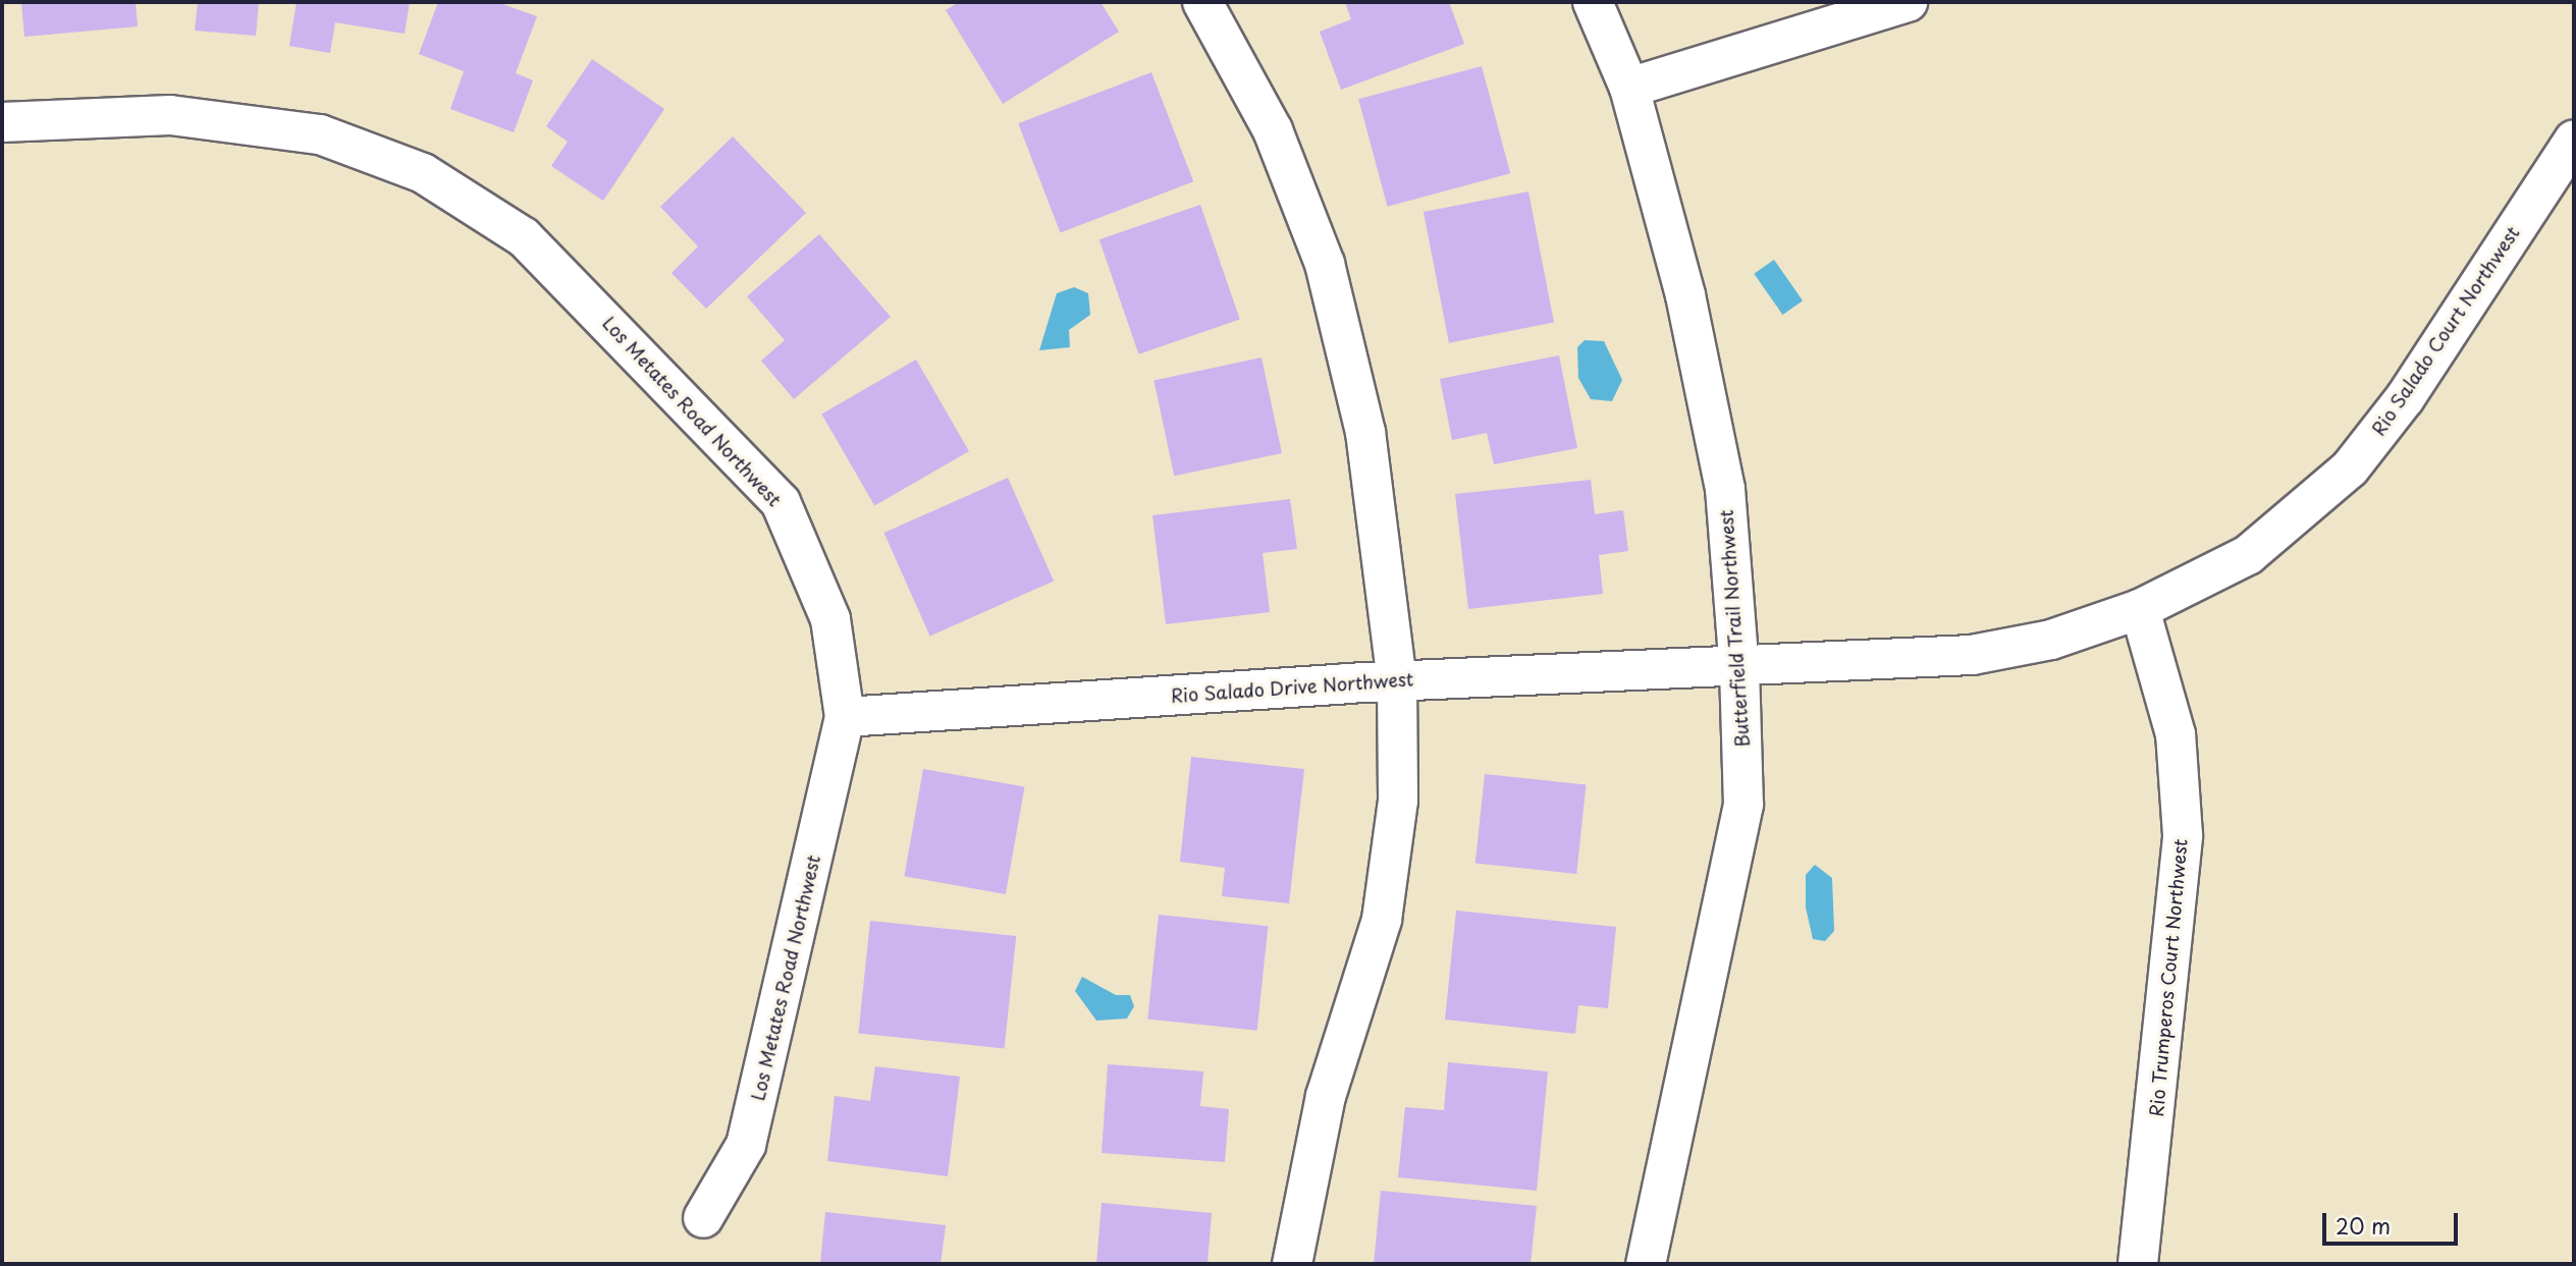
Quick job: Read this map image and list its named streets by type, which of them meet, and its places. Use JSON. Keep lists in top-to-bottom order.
{
  "streets": {
    "street": [
      "Rio Salado Court Northwest",
      "Los Metates Road Northwest",
      "Butterfield Trail Northwest",
      "Rio Salado Drive Northwest",
      "Rio Trumperos Court Northwest"
    ]
  },
  "crossings": [
    ["Rio Salado Court Northwest", "Butterfield Trail Northwest"],
    ["Rio Salado Court Northwest", "Rio Salado Drive Northwest"],
    ["Rio Salado Court Northwest", "Rio Trumperos Court Northwest"],
    ["Los Metates Road Northwest", "Rio Salado Drive Northwest"],
    ["Butterfield Trail Northwest", "Rio Salado Drive Northwest"]
  ],
  "scale_bar": "20 m"
}
